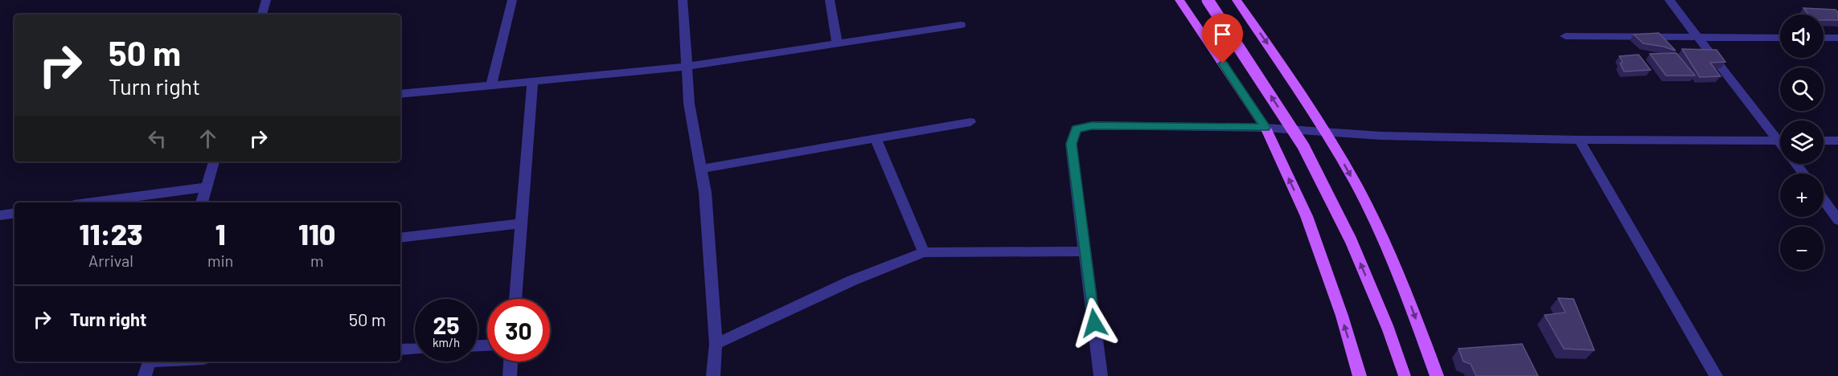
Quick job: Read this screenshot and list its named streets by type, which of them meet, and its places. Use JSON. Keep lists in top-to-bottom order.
{
  "page": {
    "map_buttons": ["+", "−"],
    "turn": ["50 m", "Turn right"],
    "eta": [
      "11:23",
      "Arrival",
      "1",
      "min",
      "110",
      "m"
    ],
    "list": [
      {
        "name": "Turn right",
        "value": "50 m"
      }
    ],
    "speed": "25 km/h",
    "limit": "30"
  }
}
